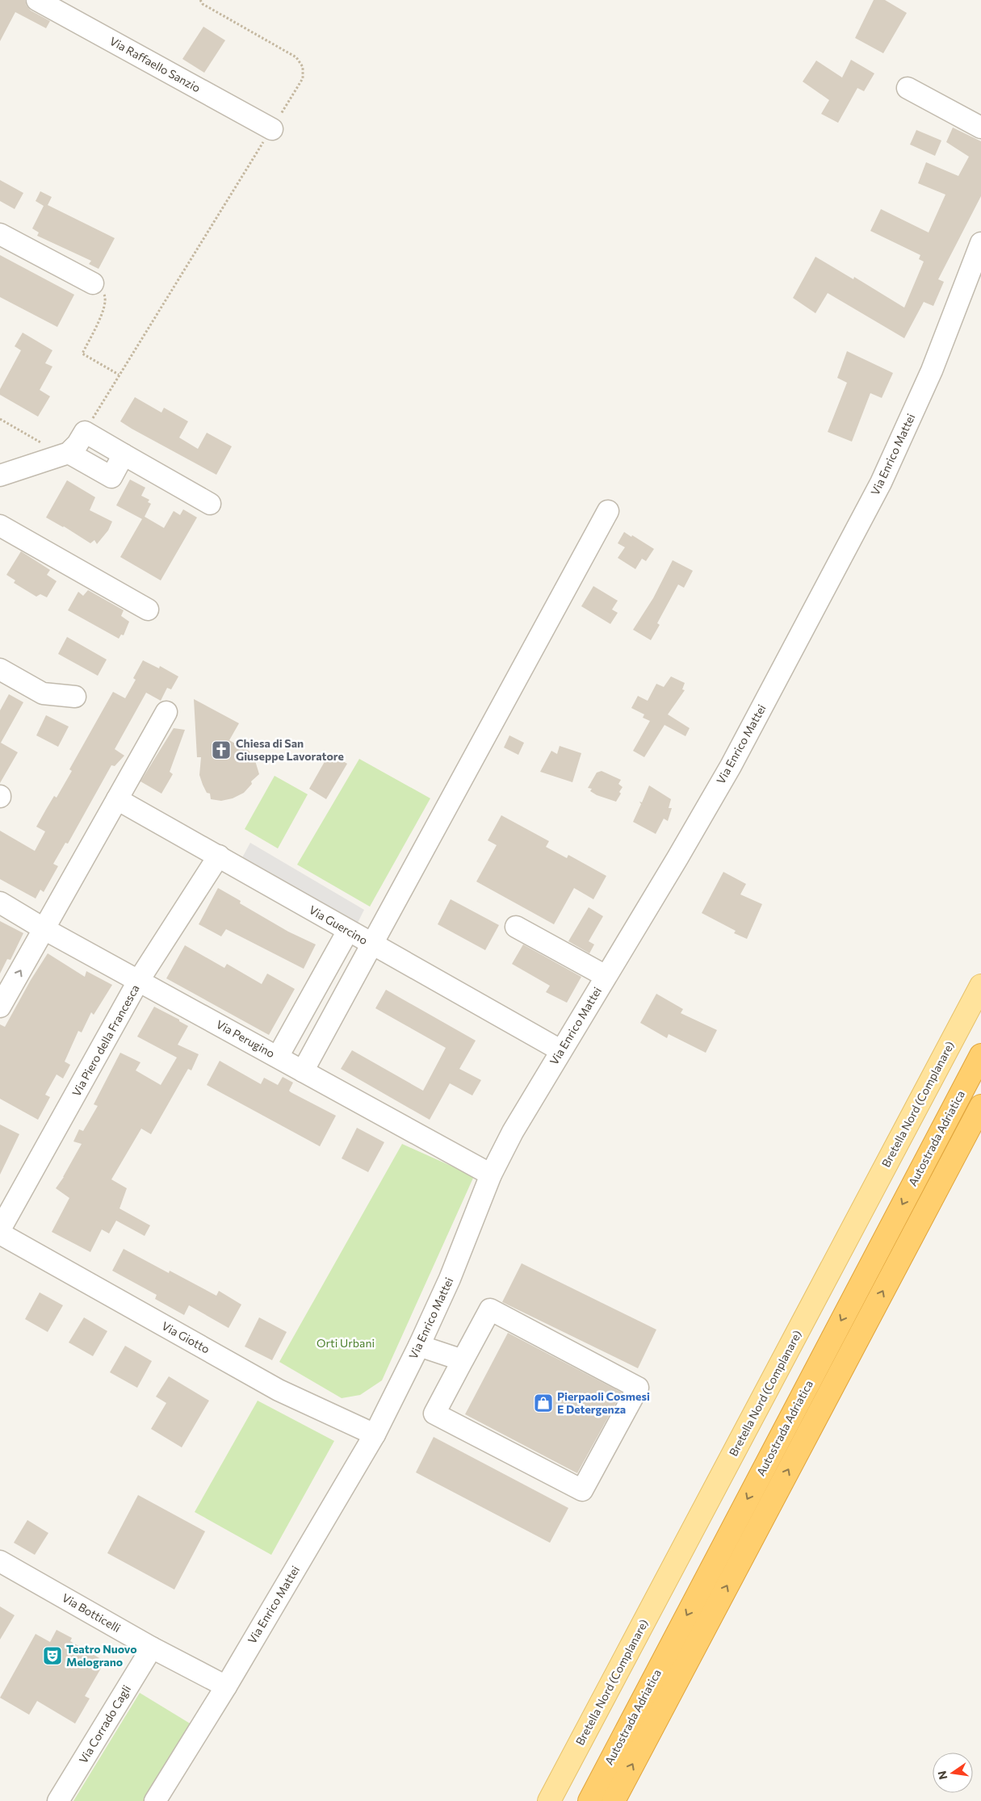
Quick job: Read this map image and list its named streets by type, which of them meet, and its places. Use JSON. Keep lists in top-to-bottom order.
{
  "streets": {
    "highway": ["Autostrada Adriatica"],
    "main road": ["Bretella Nord (Complanare)"],
    "street": [
      "Via Raffaello Sanzio",
      "Via Enrico Mattei",
      "Via Guercino",
      "Via Perugino",
      "Via Piero della Francesca",
      "Via Giotto",
      "Via Botticelli",
      "Via Corrado Cagli"
    ]
  },
  "crossings": [
    ["Via Enrico Mattei", "Via Guercino"],
    ["Via Enrico Mattei", "Via Perugino"],
    ["Via Enrico Mattei", "Via Giotto"],
    ["Via Enrico Mattei", "Via Botticelli"],
    ["Via Guercino", "Via Piero della Francesca"],
    ["Via Perugino", "Via Piero della Francesca"],
    ["Via Botticelli", "Via Corrado Cagli"]
  ],
  "parks": ["Orti Urbani"],
  "places": {
    "church": ["Chiesa di San Giuseppe Lavoratore"],
    "shop": ["Pierpaoli Cosmesi E Detergenza"],
    "theatre": ["Teatro Nuovo Melograno"]
  },
  "north": "left"
}
